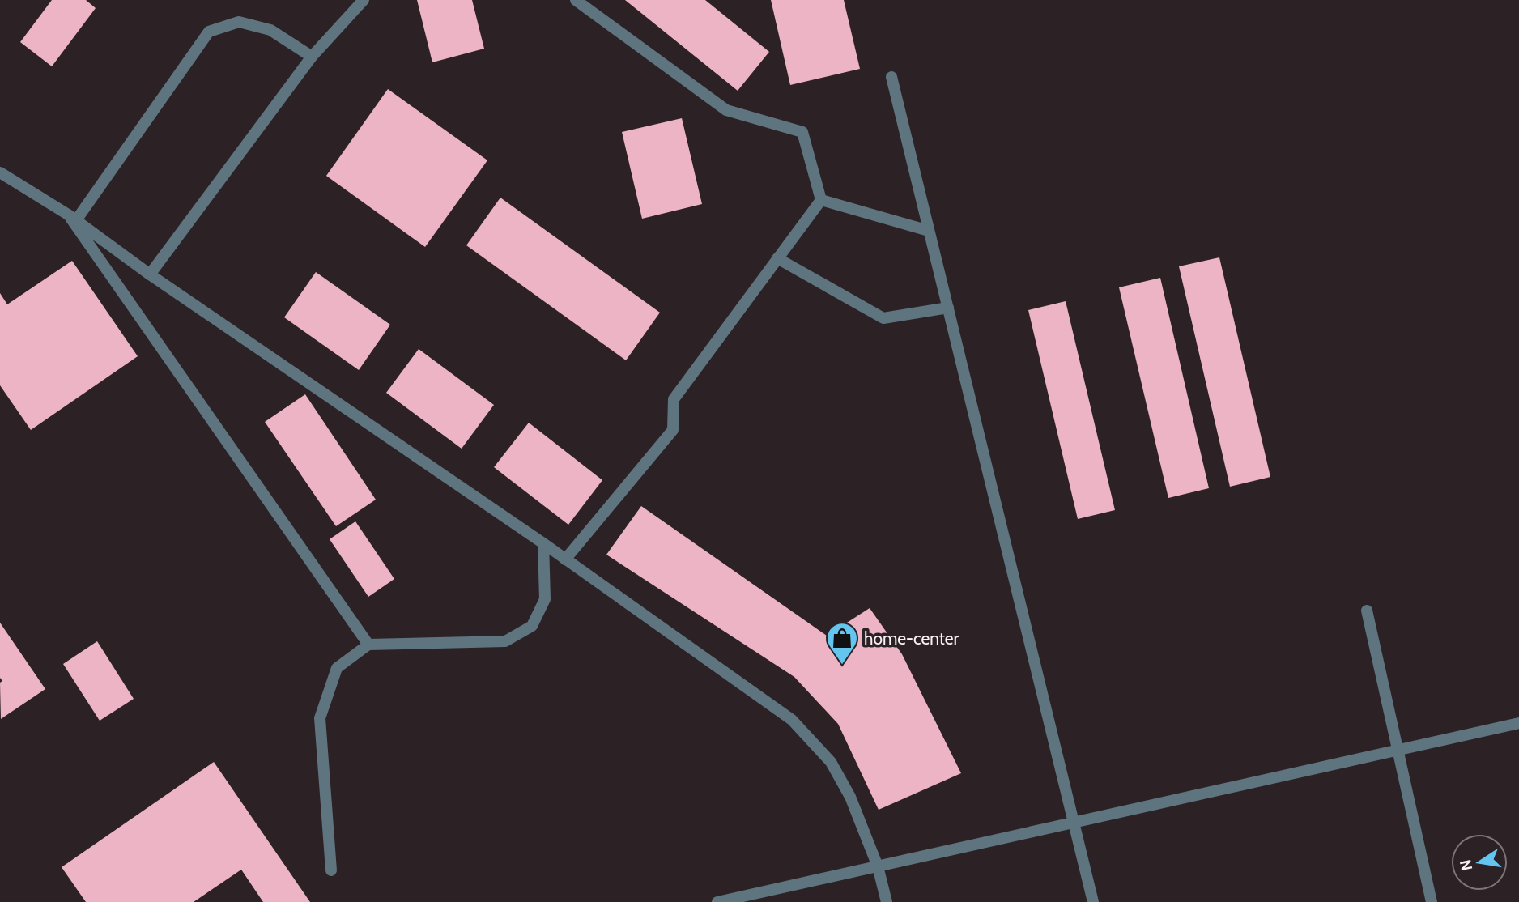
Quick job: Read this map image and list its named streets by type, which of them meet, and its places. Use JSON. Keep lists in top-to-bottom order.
{
  "places": {
    "shop": ["home-center"]
  },
  "north": "left"
}
